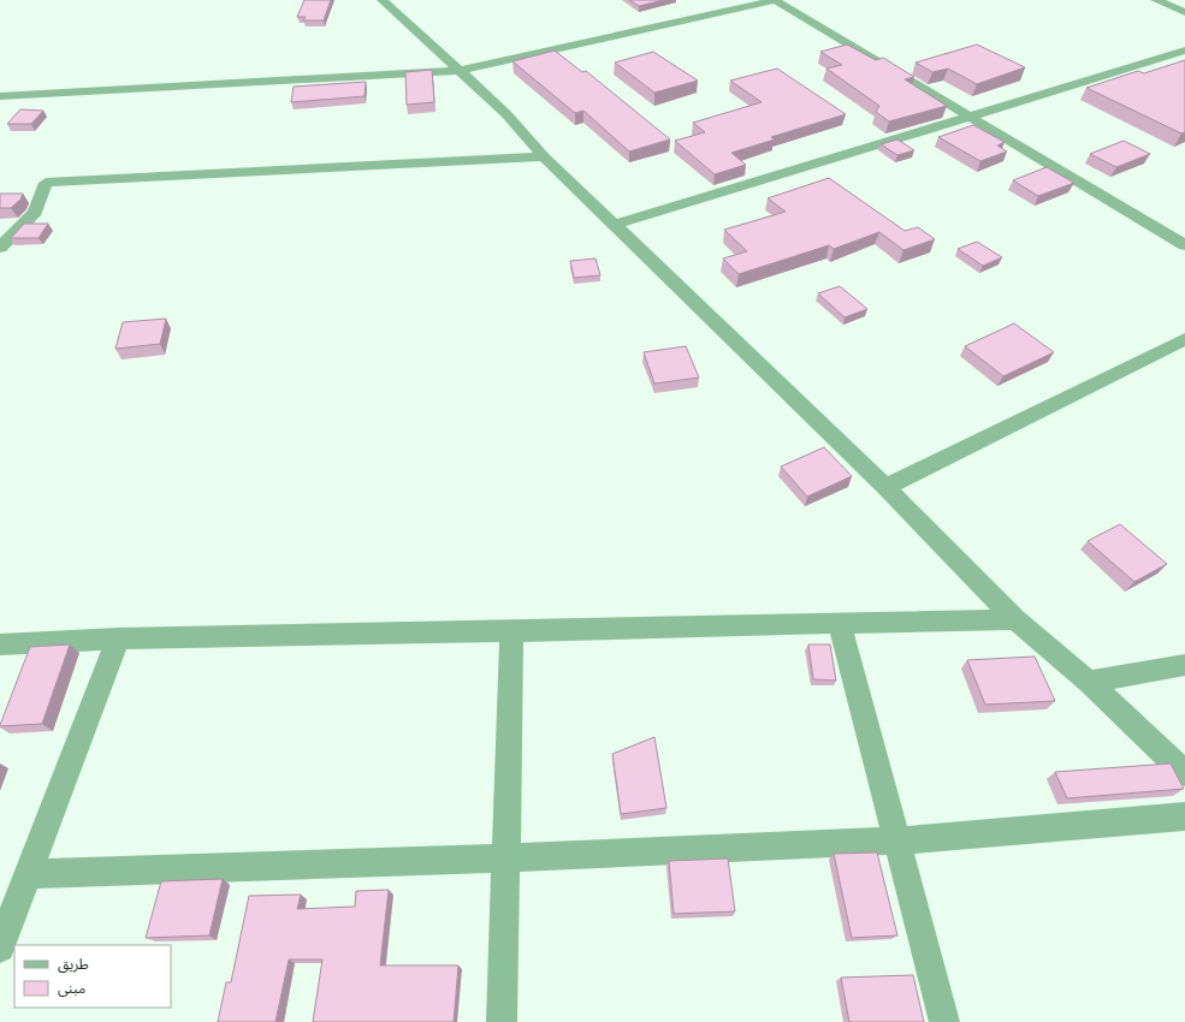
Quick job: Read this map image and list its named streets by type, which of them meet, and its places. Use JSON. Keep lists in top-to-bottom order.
{
  "legend": ["طريق", "مبنى"]
}
